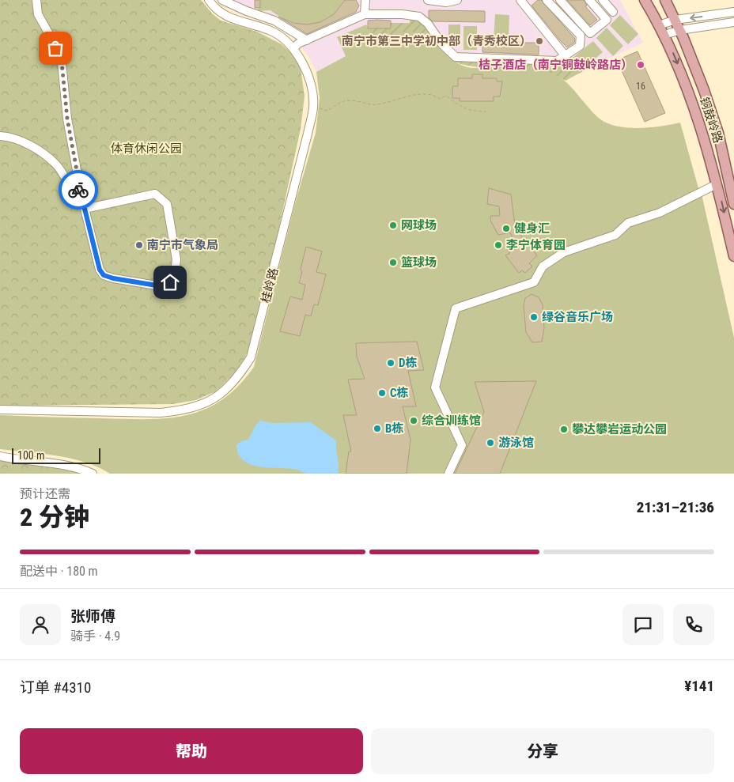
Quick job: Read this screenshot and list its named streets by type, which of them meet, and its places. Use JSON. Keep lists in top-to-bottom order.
{
  "streets": {
    "main road": ["铜鼓岭路"],
    "street": ["桂岭路"]
  },
  "parks": ["体育休闲公园"],
  "places": [
    "南宁市第三中学初中部（青秀校区）",
    "桔子酒店（南宁铜鼓岭路店）",
    "网球场",
    "健身汇",
    "南宁市气象局",
    "李宁体育园",
    "篮球场",
    "绿谷音乐广场",
    "D栋",
    "C栋",
    "综合训练馆",
    "B栋",
    "攀达攀岩运动公园",
    "游泳馆"
  ],
  "house_numbers": ["16"],
  "scale_bar": "100 m",
  "page": {
    "scale": "100 m",
    "heading": ["2 分钟", "预计还需", "21:31–21:36"],
    "panel": [
      "张师傅",
      "骑手 · 4.9",
      "订单 #4310",
      "¥141"
    ],
    "bar": "配送中 · 180 m",
    "buttons": ["帮助", "分享"]
  }
}
